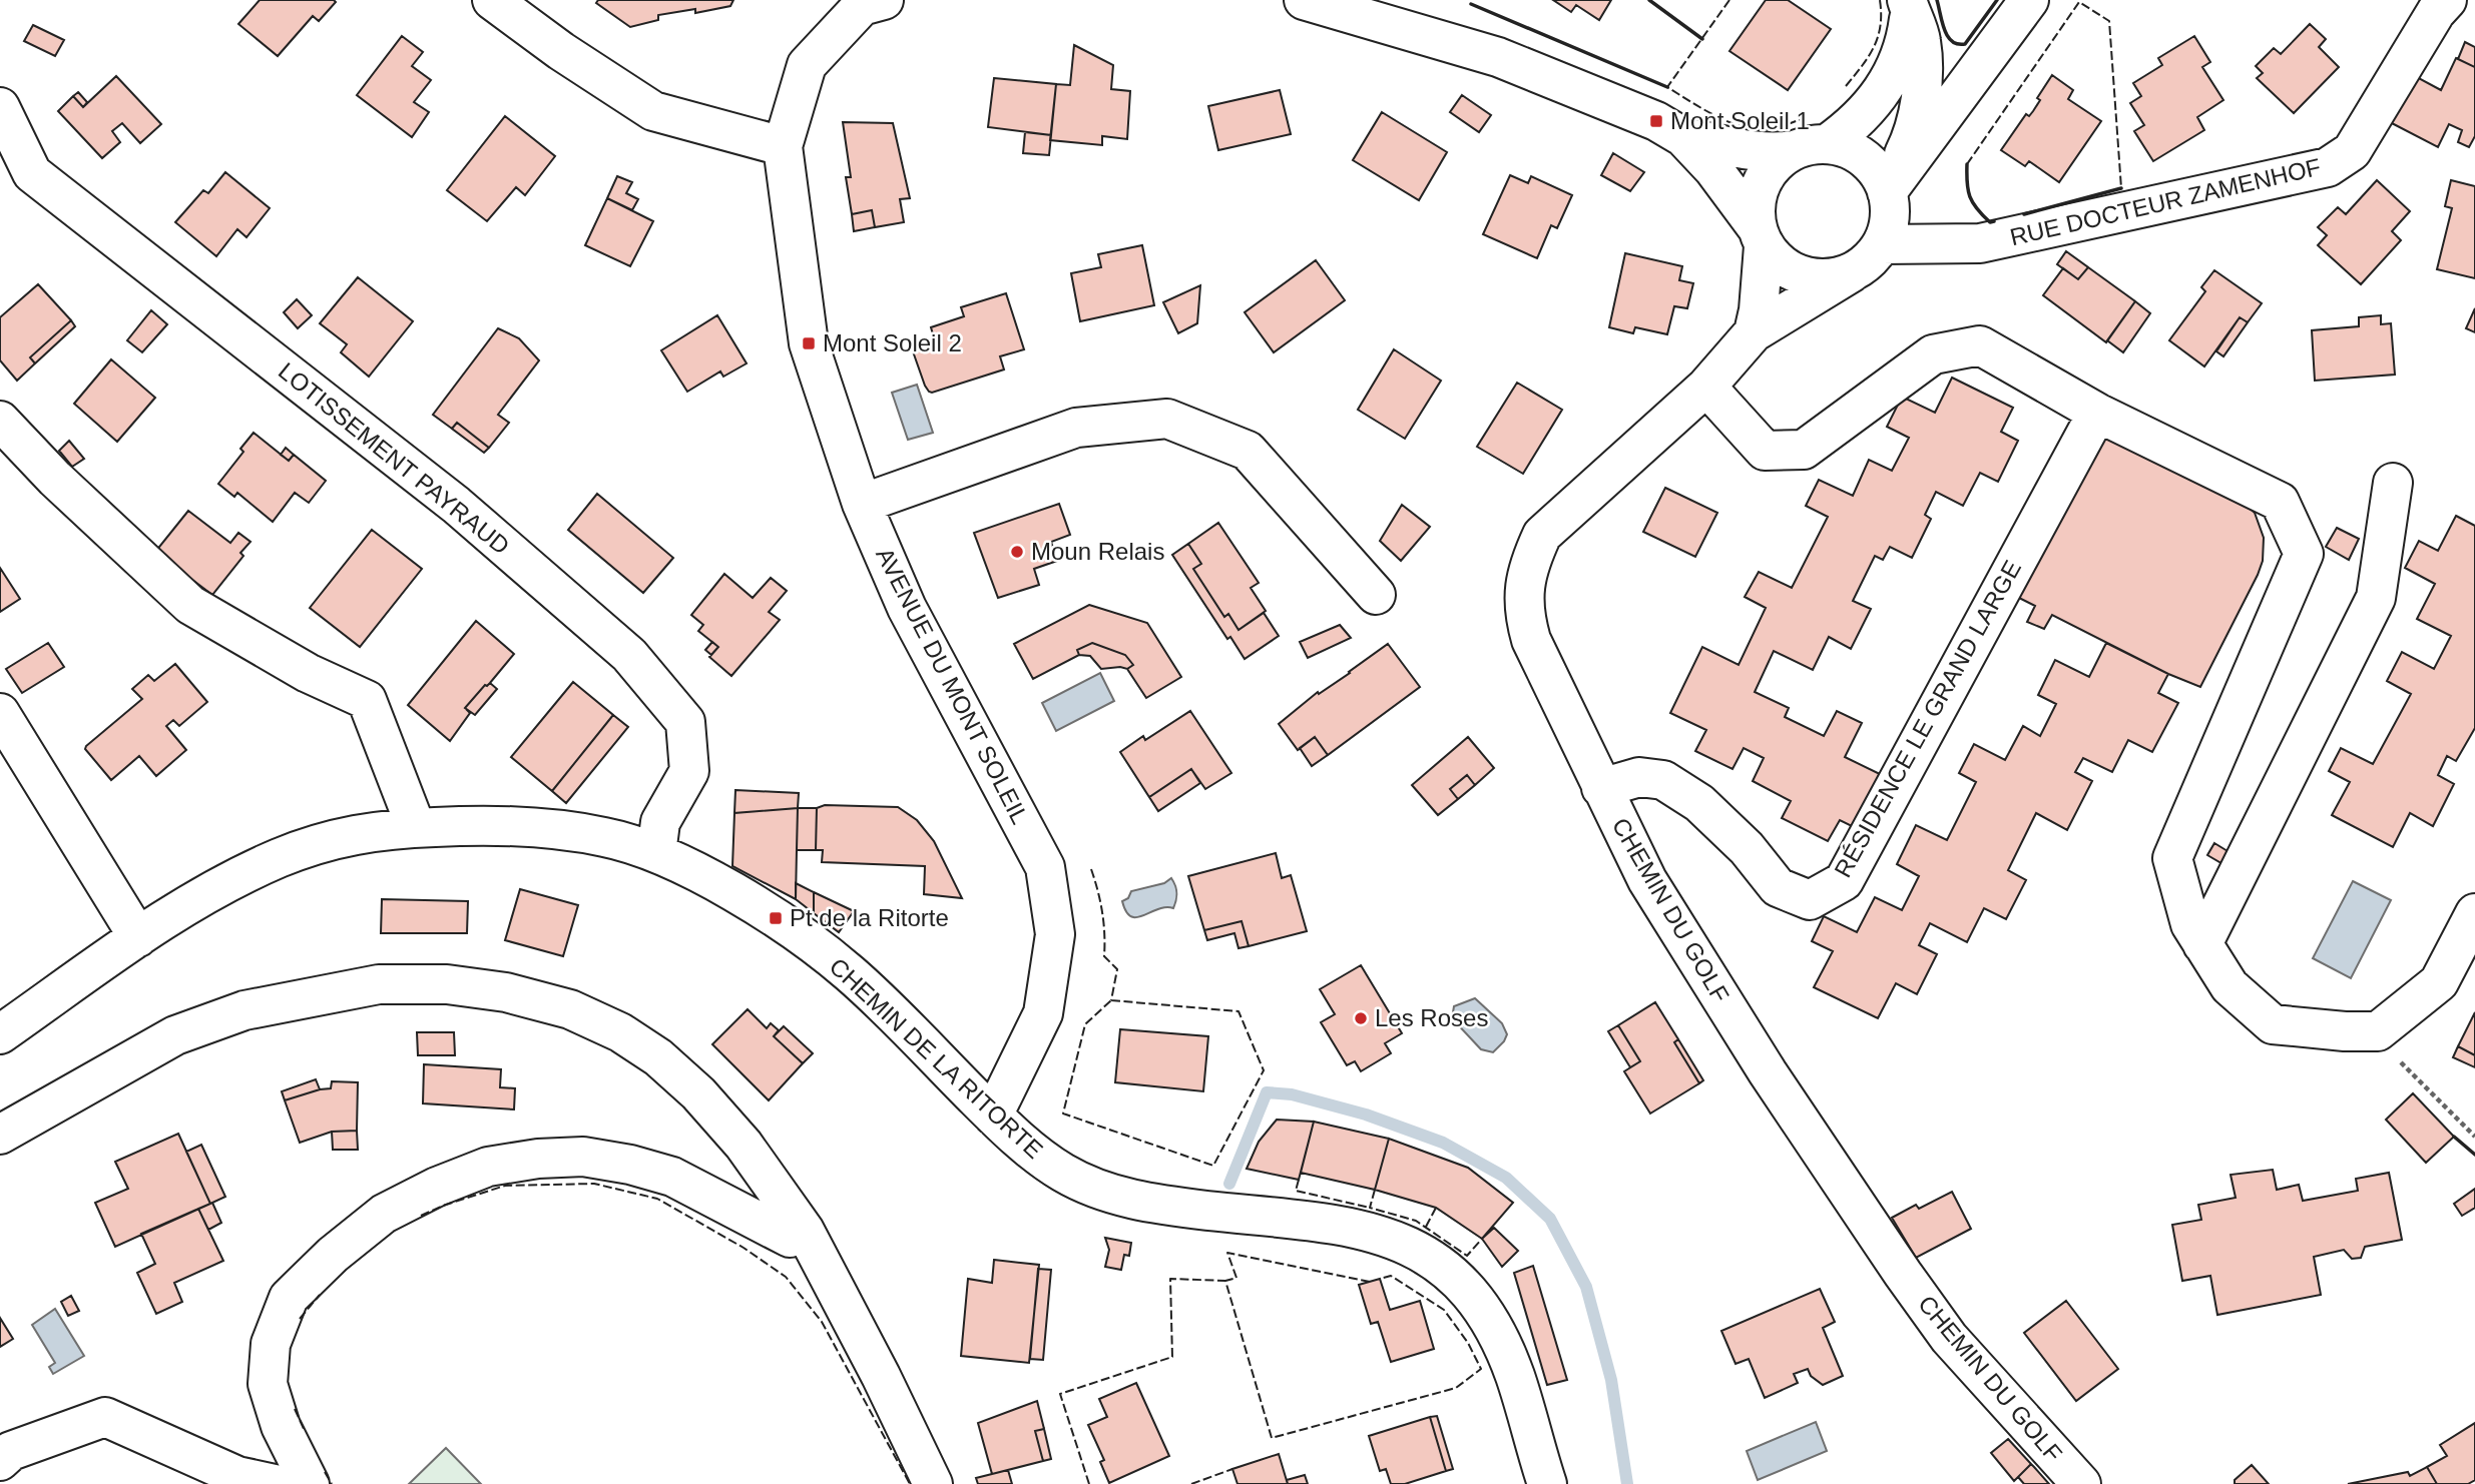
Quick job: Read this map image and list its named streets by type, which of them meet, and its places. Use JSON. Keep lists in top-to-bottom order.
{
  "streets": {
    "street": [
      "RUE DOCTEUR ZAMENHOF",
      "LOTISSEMENT PAYRAUD",
      "AVENUE DU MONT SOLEIL",
      "RÉSIDENCE LE GRAND LARGE",
      "CHEMIN DU GOLF",
      "CHEMIN DE LA RITORTE"
    ]
  },
  "crossings": [
    ["RUE DOCTEUR ZAMENHOF", "CHEMIN DU GOLF"],
    ["LOTISSEMENT PAYRAUD", "CHEMIN DE LA RITORTE"],
    ["AVENUE DU MONT SOLEIL", "CHEMIN DE LA RITORTE"],
    ["RÉSIDENCE LE GRAND LARGE", "CHEMIN DU GOLF"]
  ],
  "places": {
    "transit": ["Mont Soleil 1", "Mont Soleil 2", "Pt de la Ritorte"],
    "other": ["Moun Relais", "Les Roses"]
  }
}
